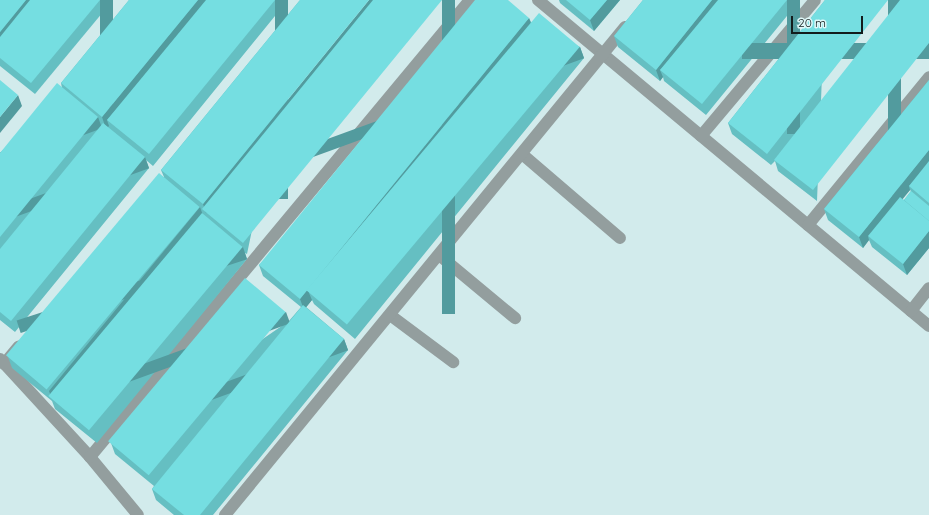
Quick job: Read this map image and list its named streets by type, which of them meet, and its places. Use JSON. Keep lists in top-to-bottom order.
{
  "scale_bar": "20 m"
}
